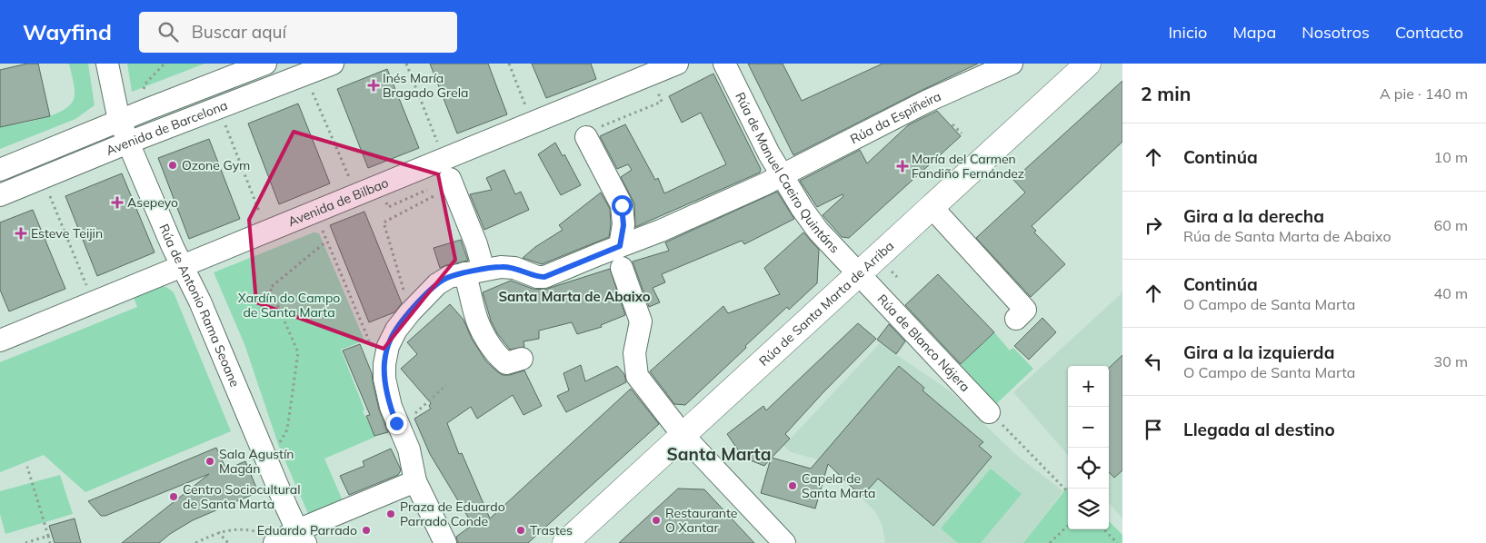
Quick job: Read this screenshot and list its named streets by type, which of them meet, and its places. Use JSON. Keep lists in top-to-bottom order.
{
  "streets": {
    "street": [
      "Rúa da Espiñeira",
      "Avenida de Barcelona",
      "Rúa de Manuel Caeiro Quintáns",
      "Avenida de Bilbao",
      "Rúa de Santa Marta de Arriba",
      "Rúa de Antonio Rama Seoane",
      "Rúa de Blanco Nájera"
    ]
  },
  "crossings": [
    ["Rúa da Espiñeira", "Rúa de Manuel Caeiro Quintáns"],
    ["Avenida de Barcelona", "Rúa de Antonio Rama Seoane"],
    ["Rúa de Manuel Caeiro Quintáns", "Rúa de Santa Marta de Arriba"],
    ["Rúa de Manuel Caeiro Quintáns", "Rúa de Blanco Nájera"],
    ["Avenida de Bilbao", "Rúa de Antonio Rama Seoane"],
    ["Rúa de Santa Marta de Arriba", "Rúa de Blanco Nájera"]
  ],
  "districts": ["Santa Marta de Abaixo", "Santa Marta"],
  "parks": ["Xardín do Campo de Santa Marta"],
  "places": {
    "health": [
      "Inés María Bragado Grela",
      "María del Carmen Fandiño Fernández",
      "Asepeyo",
      "Esteve Teijin"
    ],
    "other": [
      "Ozone Gym",
      "Sala Agustín Magán",
      "Capela de Santa Marta",
      "Centro Sociocultural de Santa Marta",
      "Praza de Eduardo Parrado Conde",
      "Restaurante O Xantar",
      "Eduardo Parrado",
      "Trastes"
    ]
  },
  "page": {
    "header": "Wayfind",
    "search": "Buscar aquí",
    "nav": [
      "Inicio",
      "Mapa",
      "Nosotros",
      "Contacto"
    ],
    "heading": ["2 min", "A pie · 140 m"],
    "list": [
      ["Continúa", "10 m"],
      ["Gira a la derecha", "Rúa de Santa Marta de Abaixo", "60 m"],
      ["Continúa", "O Campo de Santa Marta", "40 m"],
      ["Gira a la izquierda", "O Campo de Santa Marta", "30 m"],
      "Llegada al destino"
    ],
    "map_buttons": ["+", "−"]
  }
}
